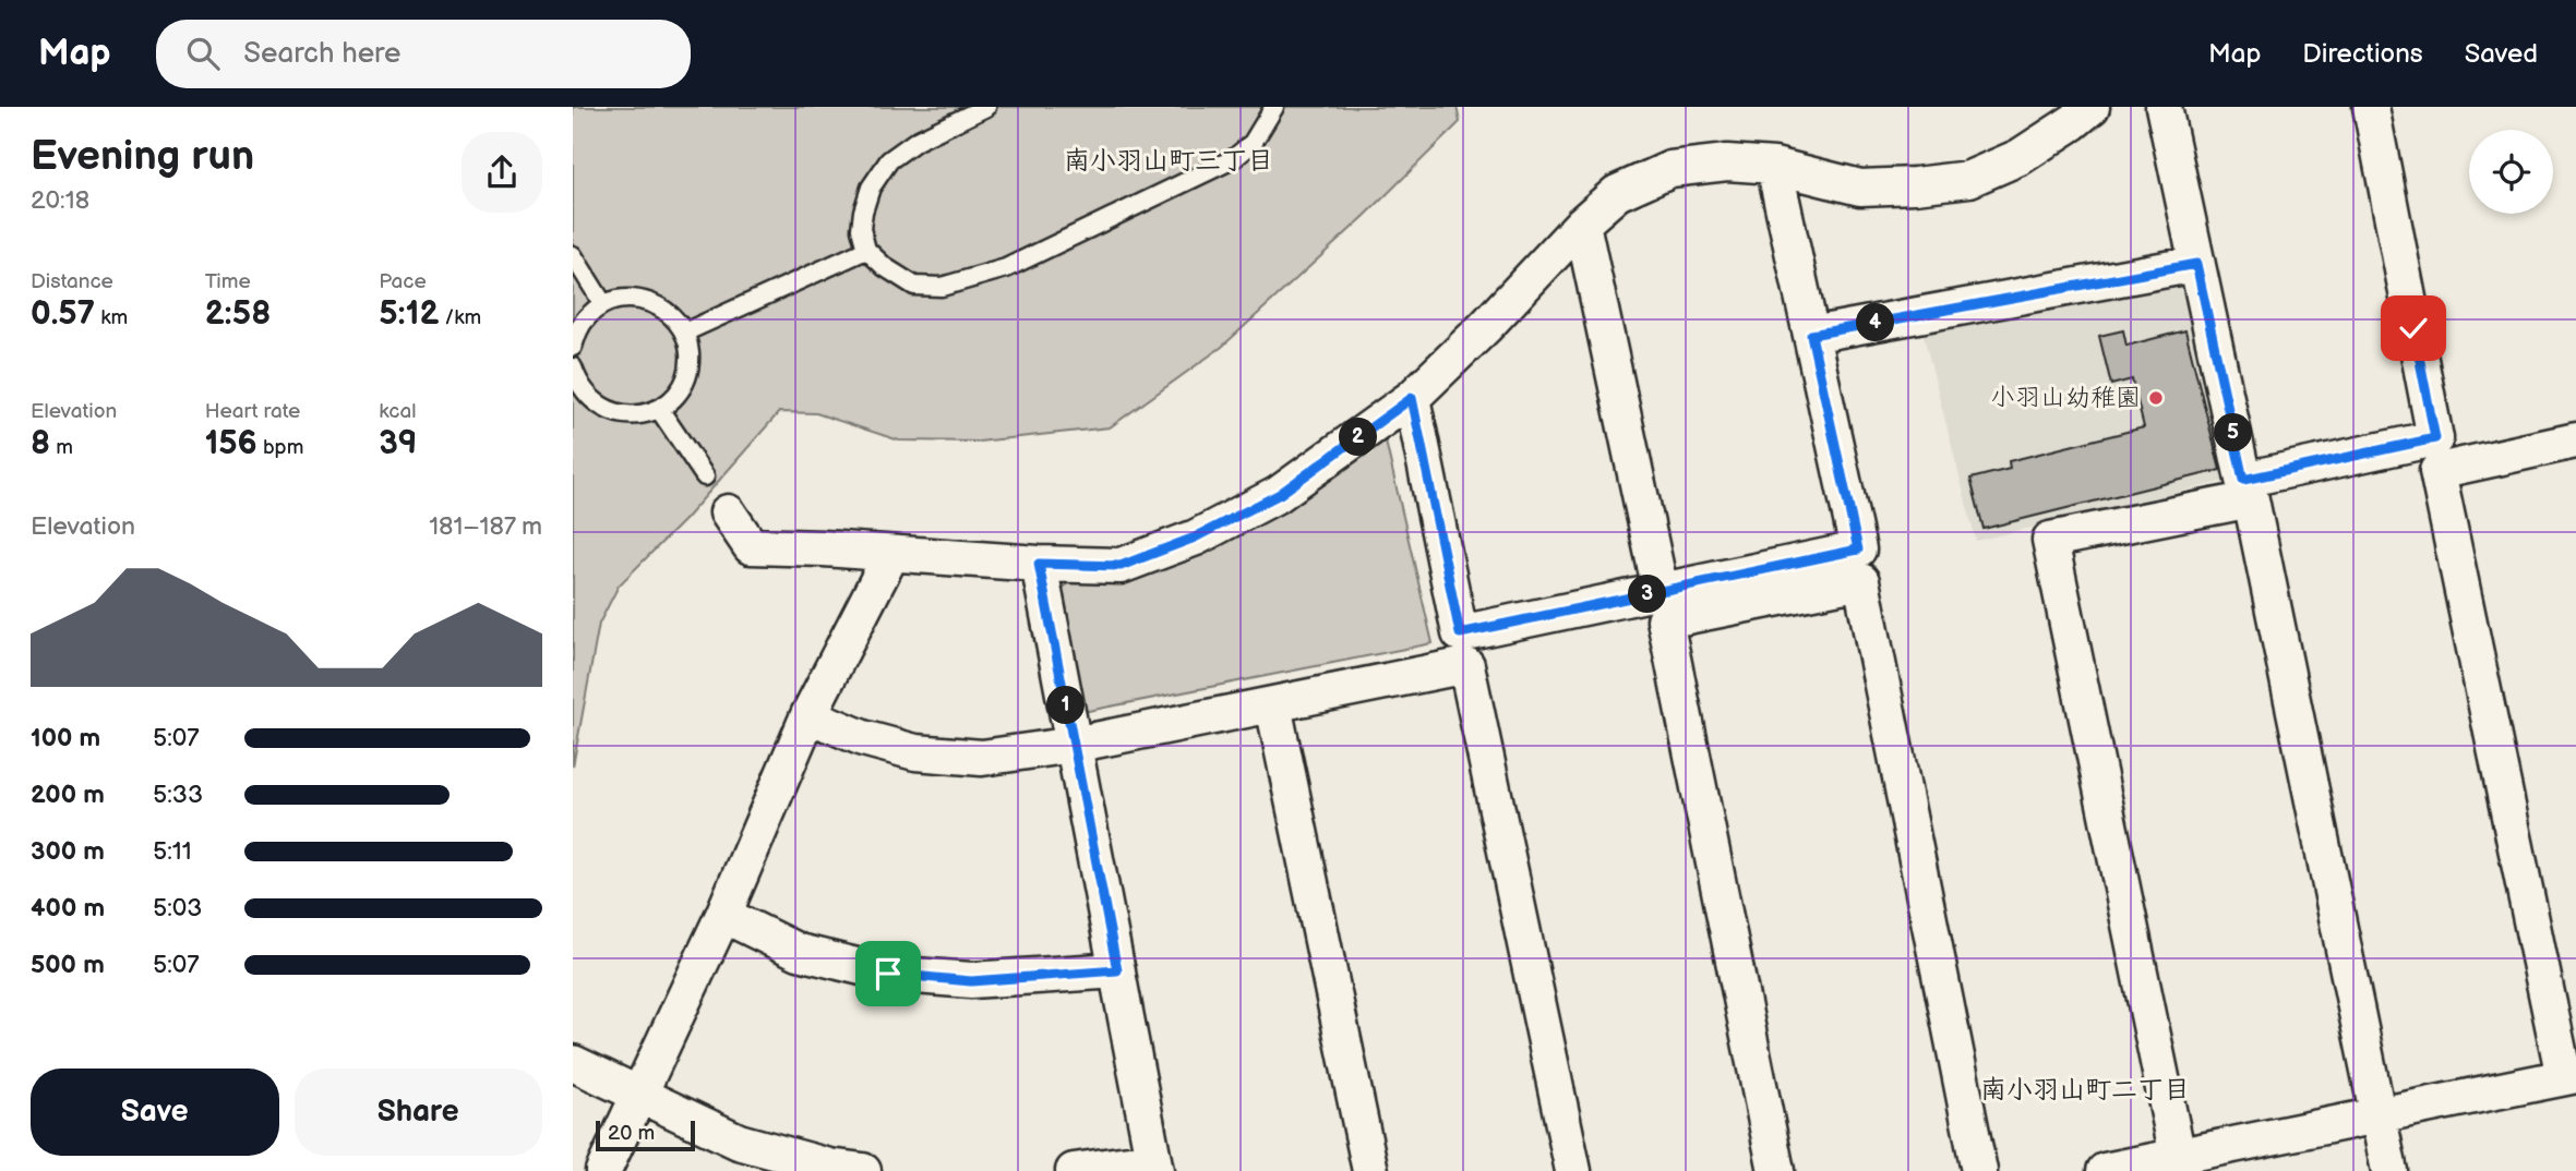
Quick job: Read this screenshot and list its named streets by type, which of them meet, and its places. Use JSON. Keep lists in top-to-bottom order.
{
  "districts": ["南小羽山町三丁目", "南小羽山町二丁目"],
  "places": ["小羽山幼稚園"],
  "scale_bar": "20 m",
  "page": {
    "header": "Map",
    "search": "Search here",
    "nav": ["Map", "Directions", "Saved"],
    "heading": ["Evening run", "20:18"],
    "stats": [
      ["Distance", "0.57 km"],
      ["Time", "2:58"],
      ["Pace", "5:12 /km"],
      ["Elevation", "8 m"],
      ["Heart rate", "156 bpm"],
      ["kcal", "39"]
    ],
    "pins": [
      "4",
      "5",
      "2",
      "3",
      "1"
    ],
    "chart": ["Elevation", "181–187 m"],
    "list": [
      {
        "name": "100 m",
        "note": "5:07"
      },
      {
        "name": "200 m",
        "note": "5:33"
      },
      {
        "name": "300 m",
        "note": "5:11"
      },
      {
        "name": "400 m",
        "note": "5:03"
      },
      {
        "name": "500 m",
        "note": "5:07"
      }
    ],
    "buttons": ["Save", "Share"],
    "scale": "20 m"
  }
}
